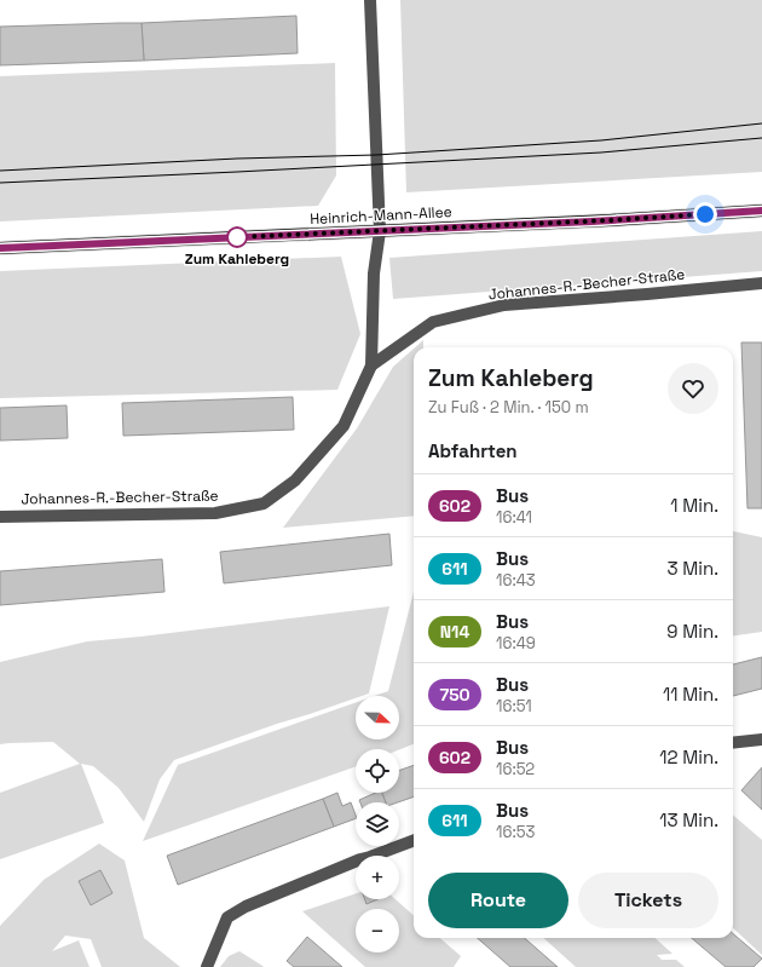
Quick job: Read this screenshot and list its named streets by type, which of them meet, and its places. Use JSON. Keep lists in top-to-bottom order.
{
  "streets": {
    "main road": ["Heinrich-Mann-Allee"],
    "street": ["Johannes-R.-Becher-Straße"]
  },
  "crossings": [
    ["Heinrich-Mann-Allee", "Johannes-R.-Becher-Straße"]
  ],
  "places": ["Zum Kahleberg"],
  "lines": ["bus line 602"],
  "north": "right",
  "page": {
    "heading": [
      ["Zum Kahleberg", "Zu Fuß · 2 Min. · 150 m"],
      "Abfahrten"
    ],
    "list": [
      {
        "mark": "602",
        "name": "Bus",
        "note": "16:41",
        "value": "1 Min."
      },
      {
        "mark": "611",
        "name": "Bus",
        "note": "16:43",
        "value": "3 Min."
      },
      {
        "mark": "N14",
        "name": "Bus",
        "note": "16:49",
        "value": "9 Min."
      },
      {
        "mark": "750",
        "name": "Bus",
        "note": "16:51",
        "value": "11 Min."
      },
      {
        "mark": "602",
        "name": "Bus",
        "note": "16:52",
        "value": "12 Min."
      },
      {
        "mark": "611",
        "name": "Bus",
        "note": "16:53",
        "value": "13 Min."
      }
    ],
    "map_buttons": ["+", "−"],
    "buttons": ["Route", "Tickets"]
  }
}
